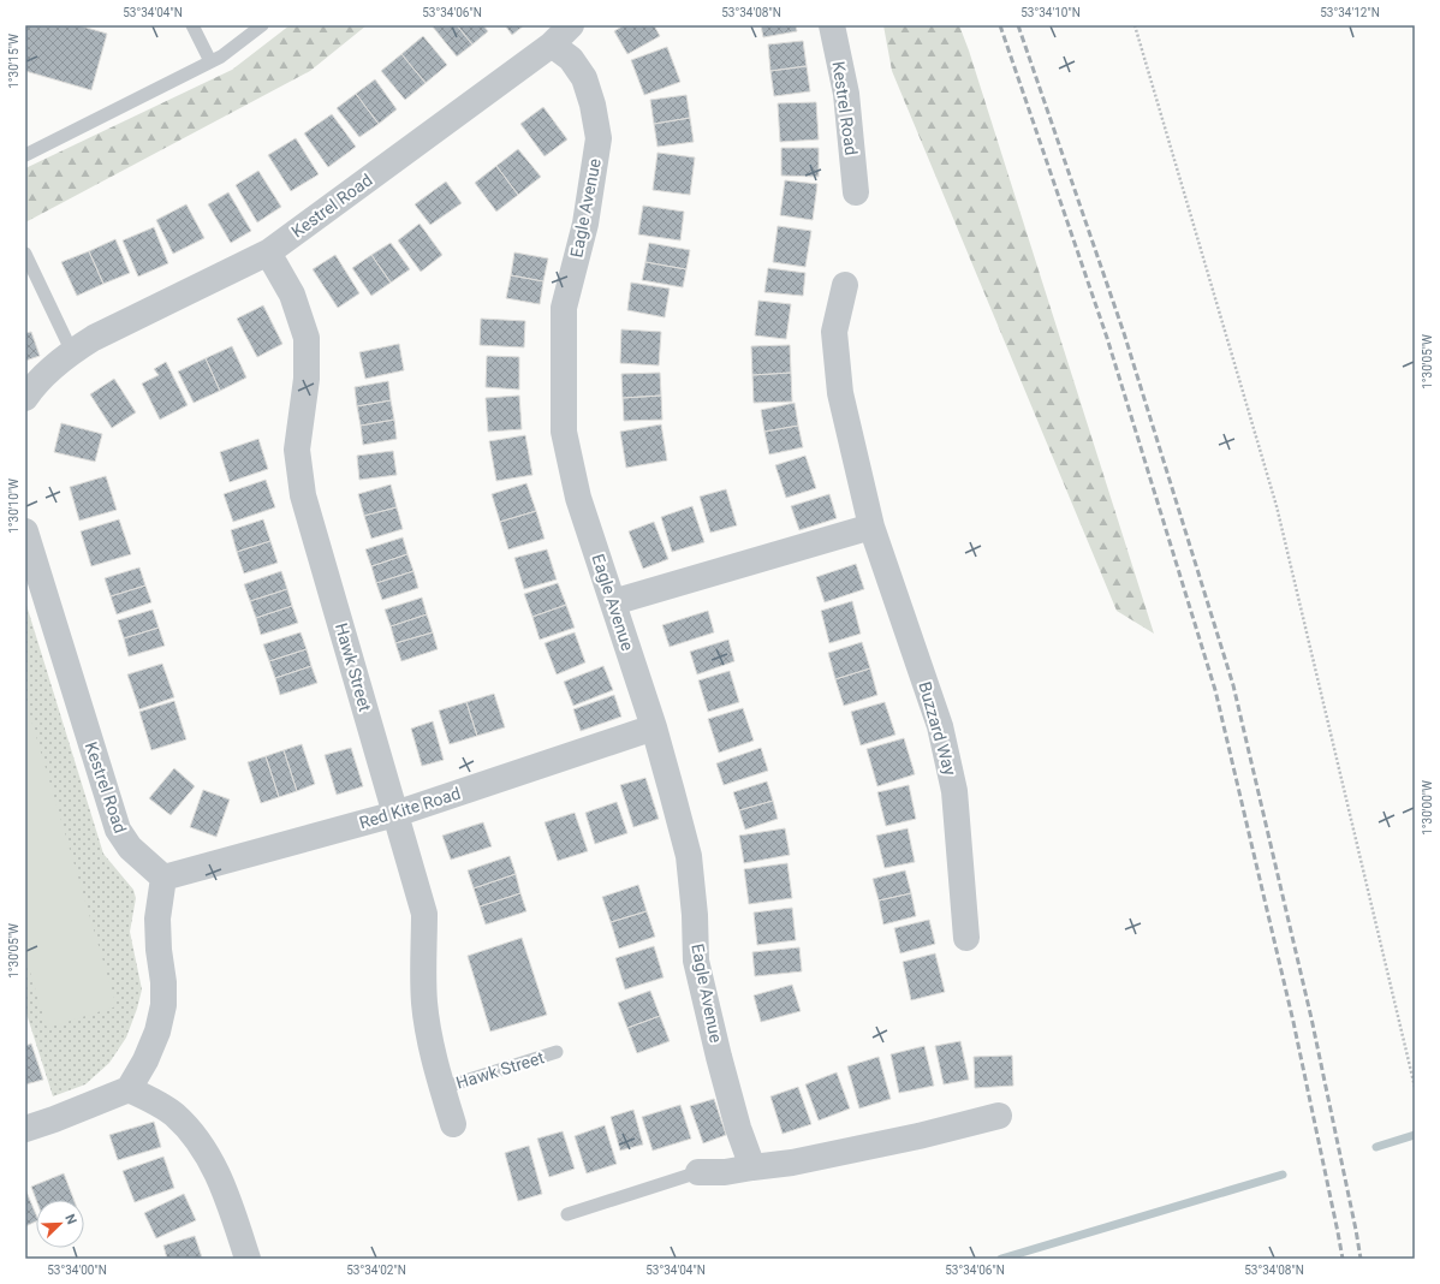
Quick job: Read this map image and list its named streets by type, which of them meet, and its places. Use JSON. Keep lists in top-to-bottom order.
{
  "streets": {
    "street": [
      "Kestrel Road",
      "Eagle Avenue",
      "Hawk Street",
      "Buzzard Way",
      "Red Kite Road"
    ]
  },
  "crossings": [
    ["Kestrel Road", "Eagle Avenue"],
    ["Kestrel Road", "Hawk Street"],
    ["Kestrel Road", "Red Kite Road"],
    ["Eagle Avenue", "Red Kite Road"],
    ["Hawk Street", "Red Kite Road"]
  ],
  "north": "top right",
  "coordinates": [
    "53°34'04\"N",
    "53°34'06\"N",
    "53°34'08\"N",
    "53°34'10\"N",
    "53°34'12\"N",
    "1°30'15\"W",
    "1°30'05\"W",
    "1°30'10\"W",
    "1°30'00\"W",
    "53°34'00\"N",
    "53°34'02\"N"
  ]
}
